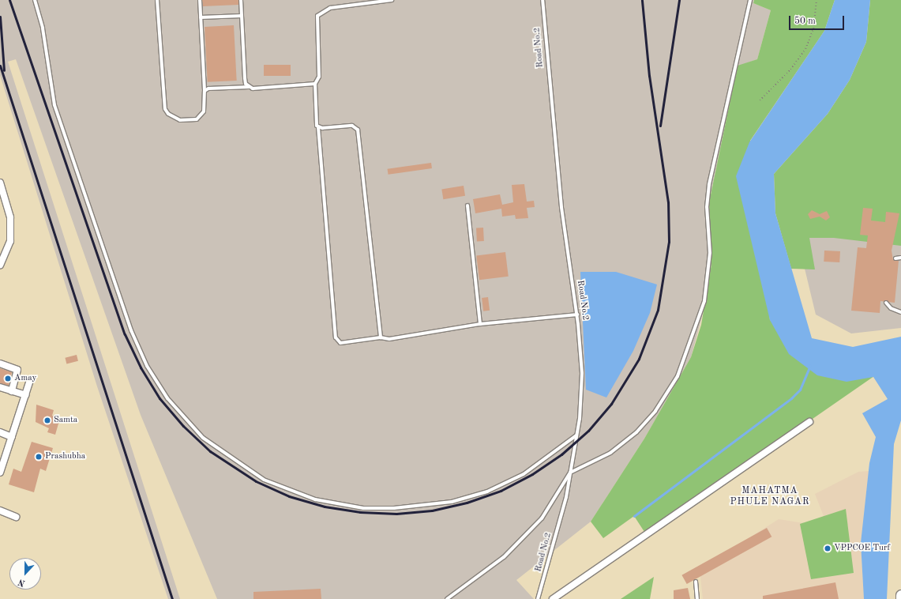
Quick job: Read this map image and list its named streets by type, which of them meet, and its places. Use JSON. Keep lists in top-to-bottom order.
{
  "streets": {
    "lane": ["Road No.2"]
  },
  "districts": ["MAHATMA PHULE NAGAR"],
  "places": [
    "Amay",
    "Samta",
    "Prashubha",
    "VPPCOE Turf"
  ],
  "scale_bar": "50 m",
  "north": "bottom"
}
